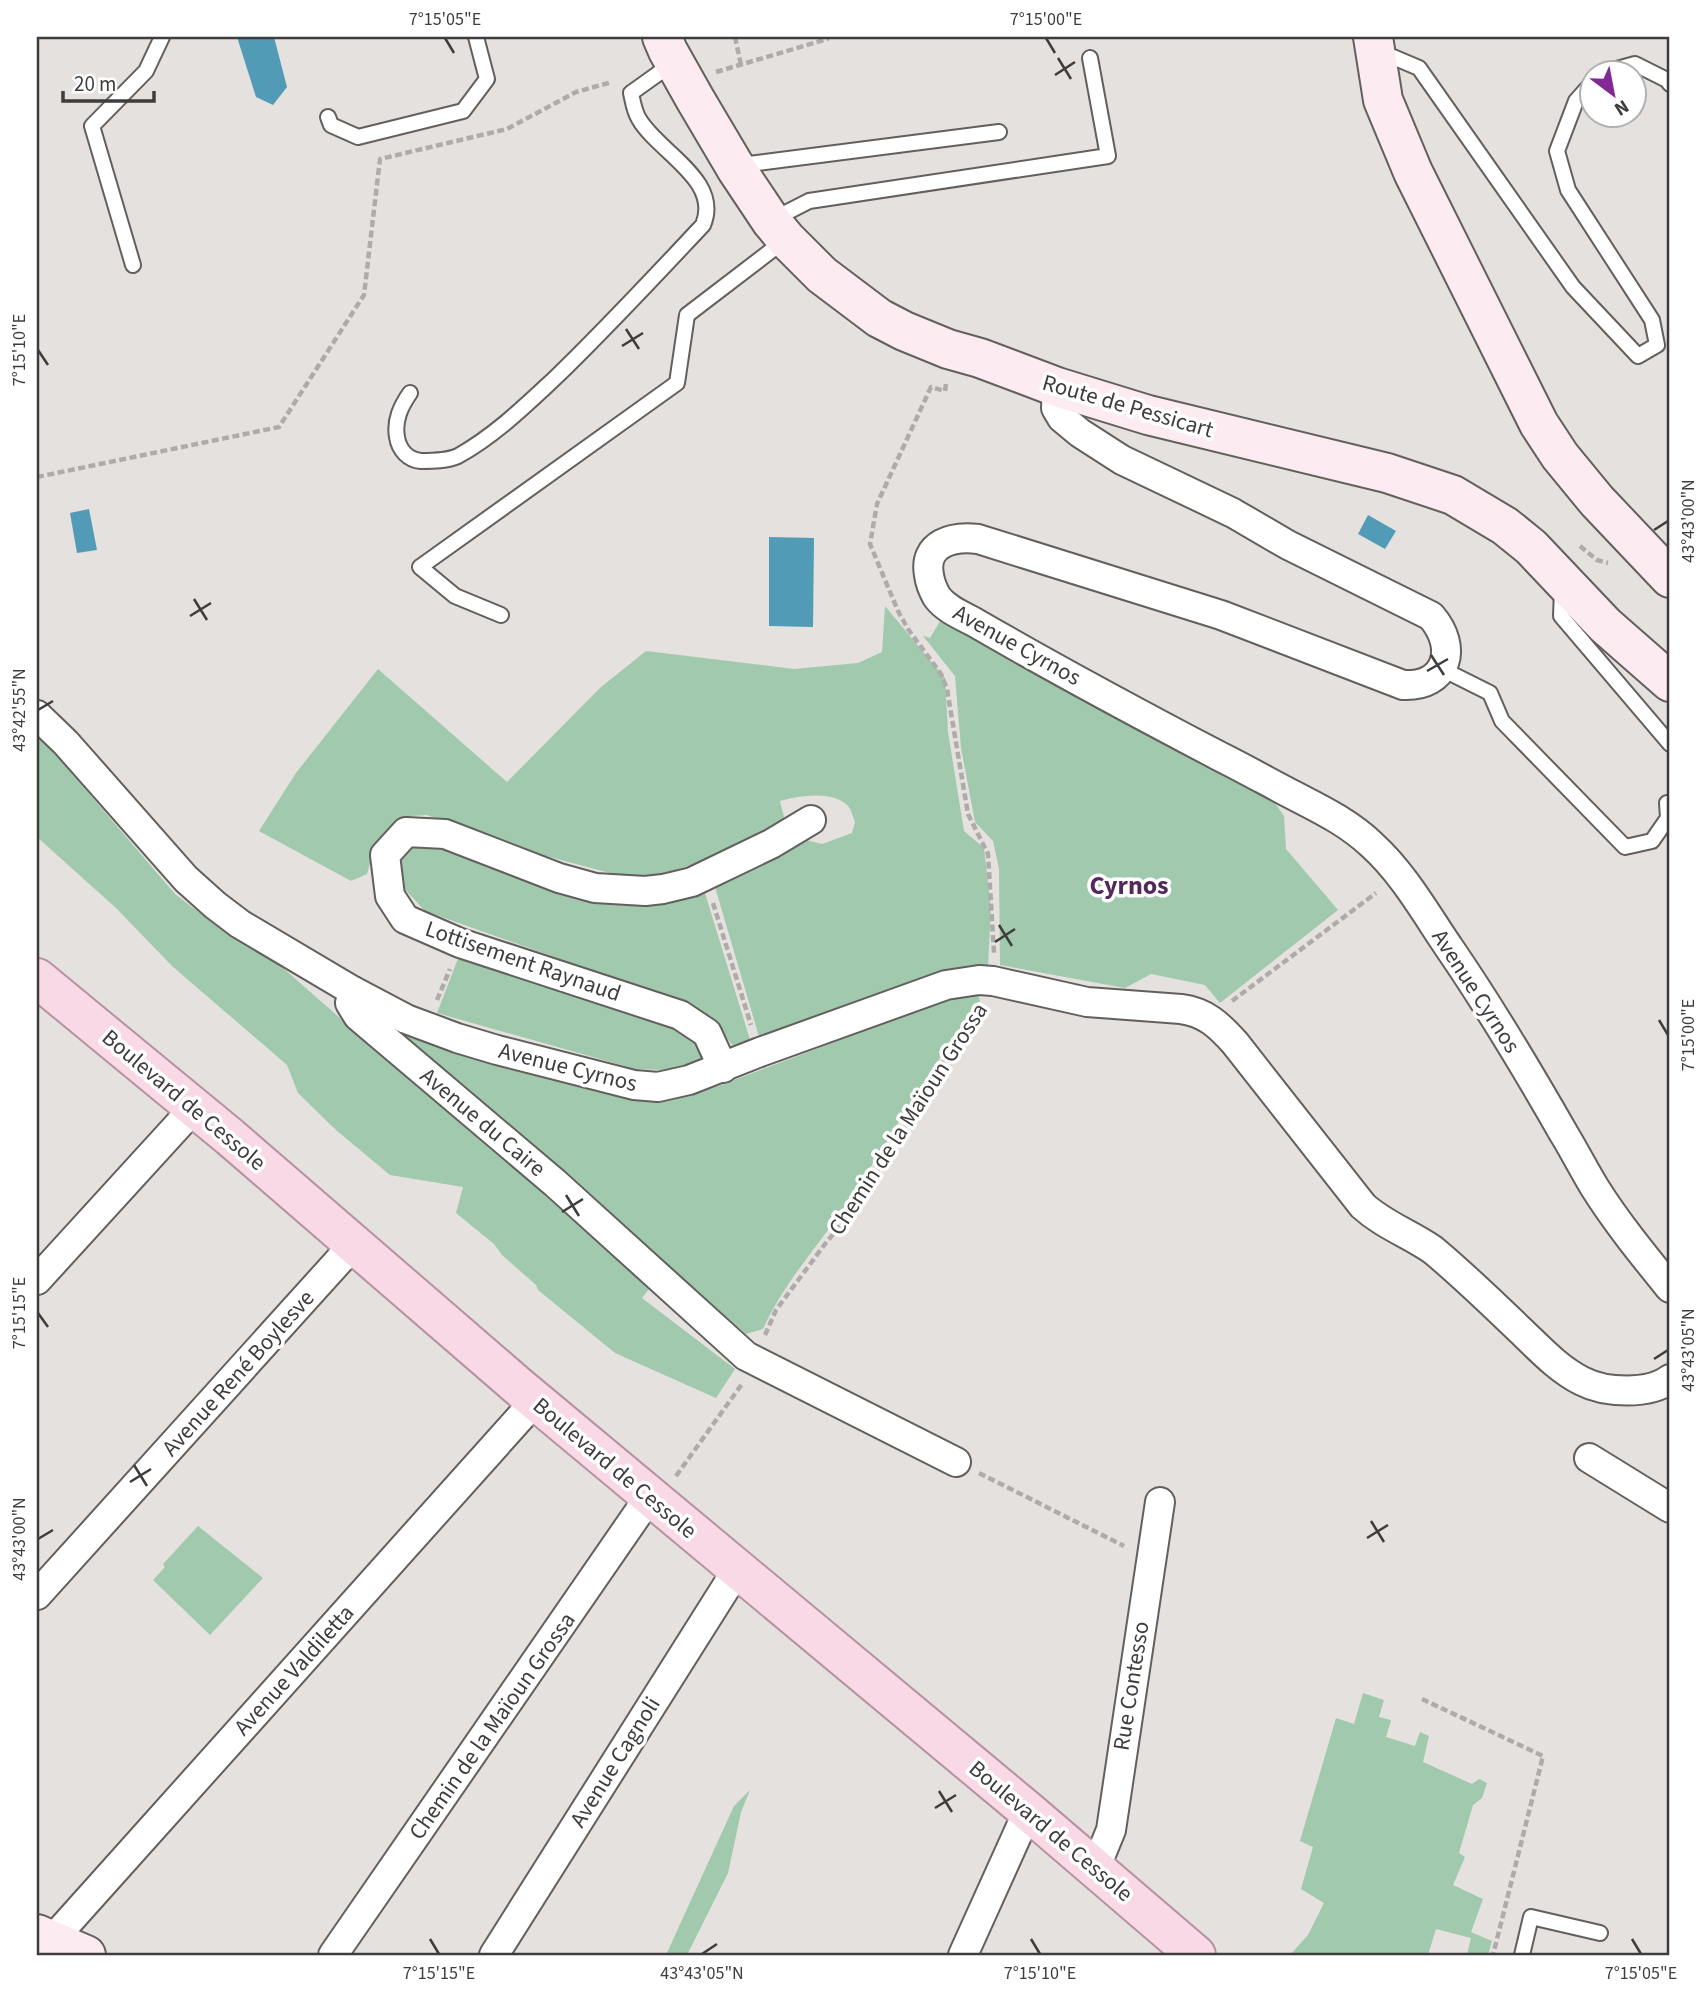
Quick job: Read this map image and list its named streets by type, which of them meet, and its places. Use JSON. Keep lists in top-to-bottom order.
{
  "streets": {
    "main road": ["Boulevard de Cessole"],
    "street": [
      "Route de Pessicart",
      "Avenue Cyrnos",
      "Lottisement Raynaud",
      "Chemin de la Maïoun Grossa",
      "Avenue du Caire",
      "Avenue René Boylesve",
      "Avenue Valdiletta",
      "Rue Contesso",
      "Avenue Cagnoli"
    ]
  },
  "crossings": [
    ["Route de Pessicart", "Chemin de la Maïoun Grossa"],
    ["Avenue Cyrnos", "Lottisement Raynaud"],
    ["Avenue Cyrnos", "Chemin de la Maïoun Grossa"],
    ["Avenue Cyrnos", "Avenue du Caire"],
    ["Boulevard de Cessole", "Chemin de la Maïoun Grossa"],
    ["Boulevard de Cessole", "Avenue René Boylesve"],
    ["Boulevard de Cessole", "Avenue Valdiletta"],
    ["Boulevard de Cessole", "Rue Contesso"],
    ["Boulevard de Cessole", "Avenue Cagnoli"],
    ["Chemin de la Maïoun Grossa", "Avenue du Caire"]
  ],
  "districts": ["Cyrnos"],
  "scale_bar": "20 m",
  "north": "bottom right",
  "coordinates": [
    "7°15'05\"E",
    "7°15'00\"E",
    "7°15'10\"E",
    "43°43'00\"N",
    "43°42'55\"N",
    "7°15'15\"E",
    "43°43'05\"N"
  ]
}
